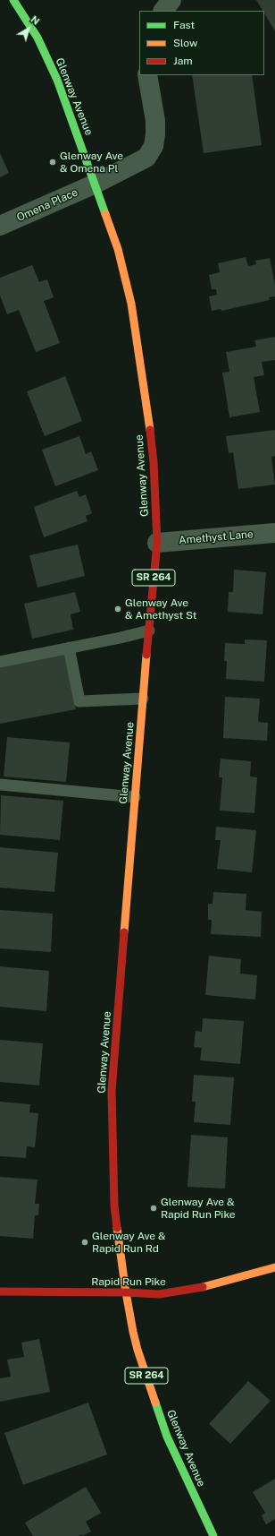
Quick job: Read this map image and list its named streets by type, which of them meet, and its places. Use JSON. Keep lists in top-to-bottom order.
{
  "streets": {
    "main road": ["Glenway Avenue", "SR 264", "Rapid Run Pike"],
    "street": ["Omena Place", "Amethyst Lane"]
  },
  "crossings": [
    ["Glenway Avenue", "Omena Place"],
    ["Glenway Avenue", "Amethyst Lane"],
    ["Glenway Avenue", "Rapid Run Pike"]
  ],
  "places": [
    "Glenway Ave & Omena Pl",
    "Glenway Ave & Amethyst St",
    "Glenway Ave & Rapid Run Pike",
    "Glenway Ave & Rapid Run Rd"
  ],
  "legend": ["Fast", "Slow", "Jam"],
  "north": "top right"
}
